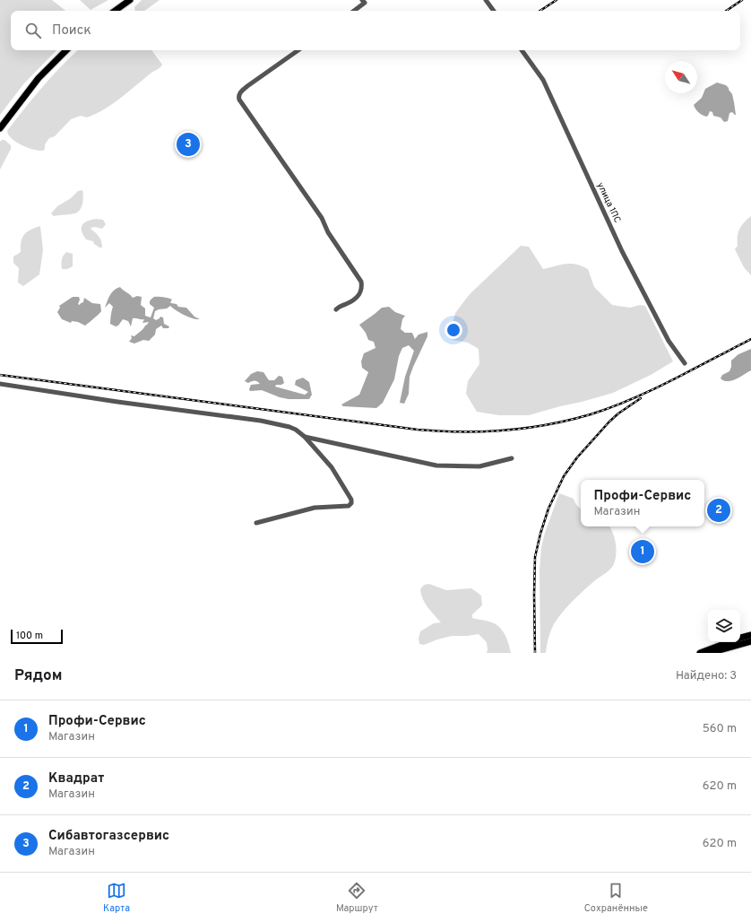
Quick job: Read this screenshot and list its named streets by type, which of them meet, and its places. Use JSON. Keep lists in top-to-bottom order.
{
  "streets": {
    "street": ["улица 1ПС"]
  },
  "scale_bar": "100 m",
  "north": "top left",
  "page": {
    "search": "Поиск",
    "pins": ["3", "2", "1"],
    "popup": ["Профи-Сервис", "Магазин"],
    "scale": "100 m",
    "heading": ["Рядом", "Найдено: 3"],
    "list": [
      {
        "mark": "1",
        "name": "Профи-Сервис",
        "note": "Магазин",
        "value": "560 m"
      },
      {
        "mark": "2",
        "name": "Квадрат",
        "note": "Магазин",
        "value": "620 m"
      },
      {
        "mark": "3",
        "name": "Сибавтогазсервис",
        "note": "Магазин",
        "value": "620 m"
      }
    ],
    "nav": ["Карта", "Маршрут", "Сохранённые"]
  }
}
